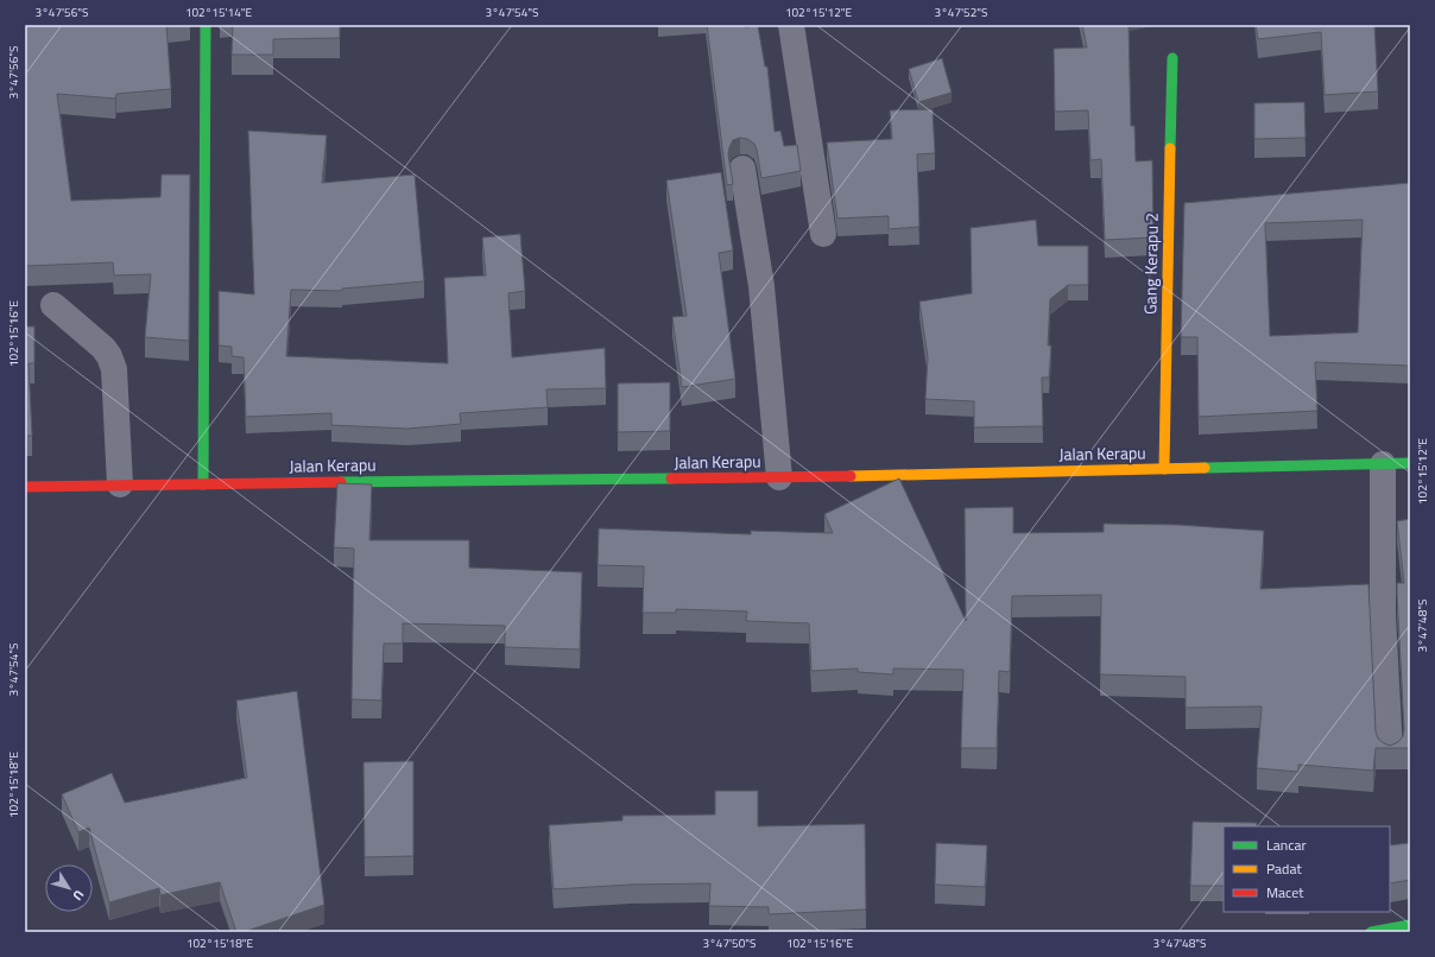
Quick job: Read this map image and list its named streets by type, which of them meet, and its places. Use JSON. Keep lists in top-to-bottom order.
{
  "streets": {
    "street": ["Gang Kerapu 2", "Jalan Kerapu"]
  },
  "crossings": [
    ["Gang Kerapu 2", "Jalan Kerapu"]
  ],
  "legend": ["Lancar", "Padat", "Macet"],
  "north": "bottom right",
  "coordinates": [
    "3°47'56\"S",
    "102°15'14\"E",
    "3°47'54\"S",
    "102°15'12\"E",
    "3°47'52\"S",
    "102°15'16\"E",
    "3°47'48\"S",
    "102°15'18\"E",
    "3°47'50\"S"
  ]
}
